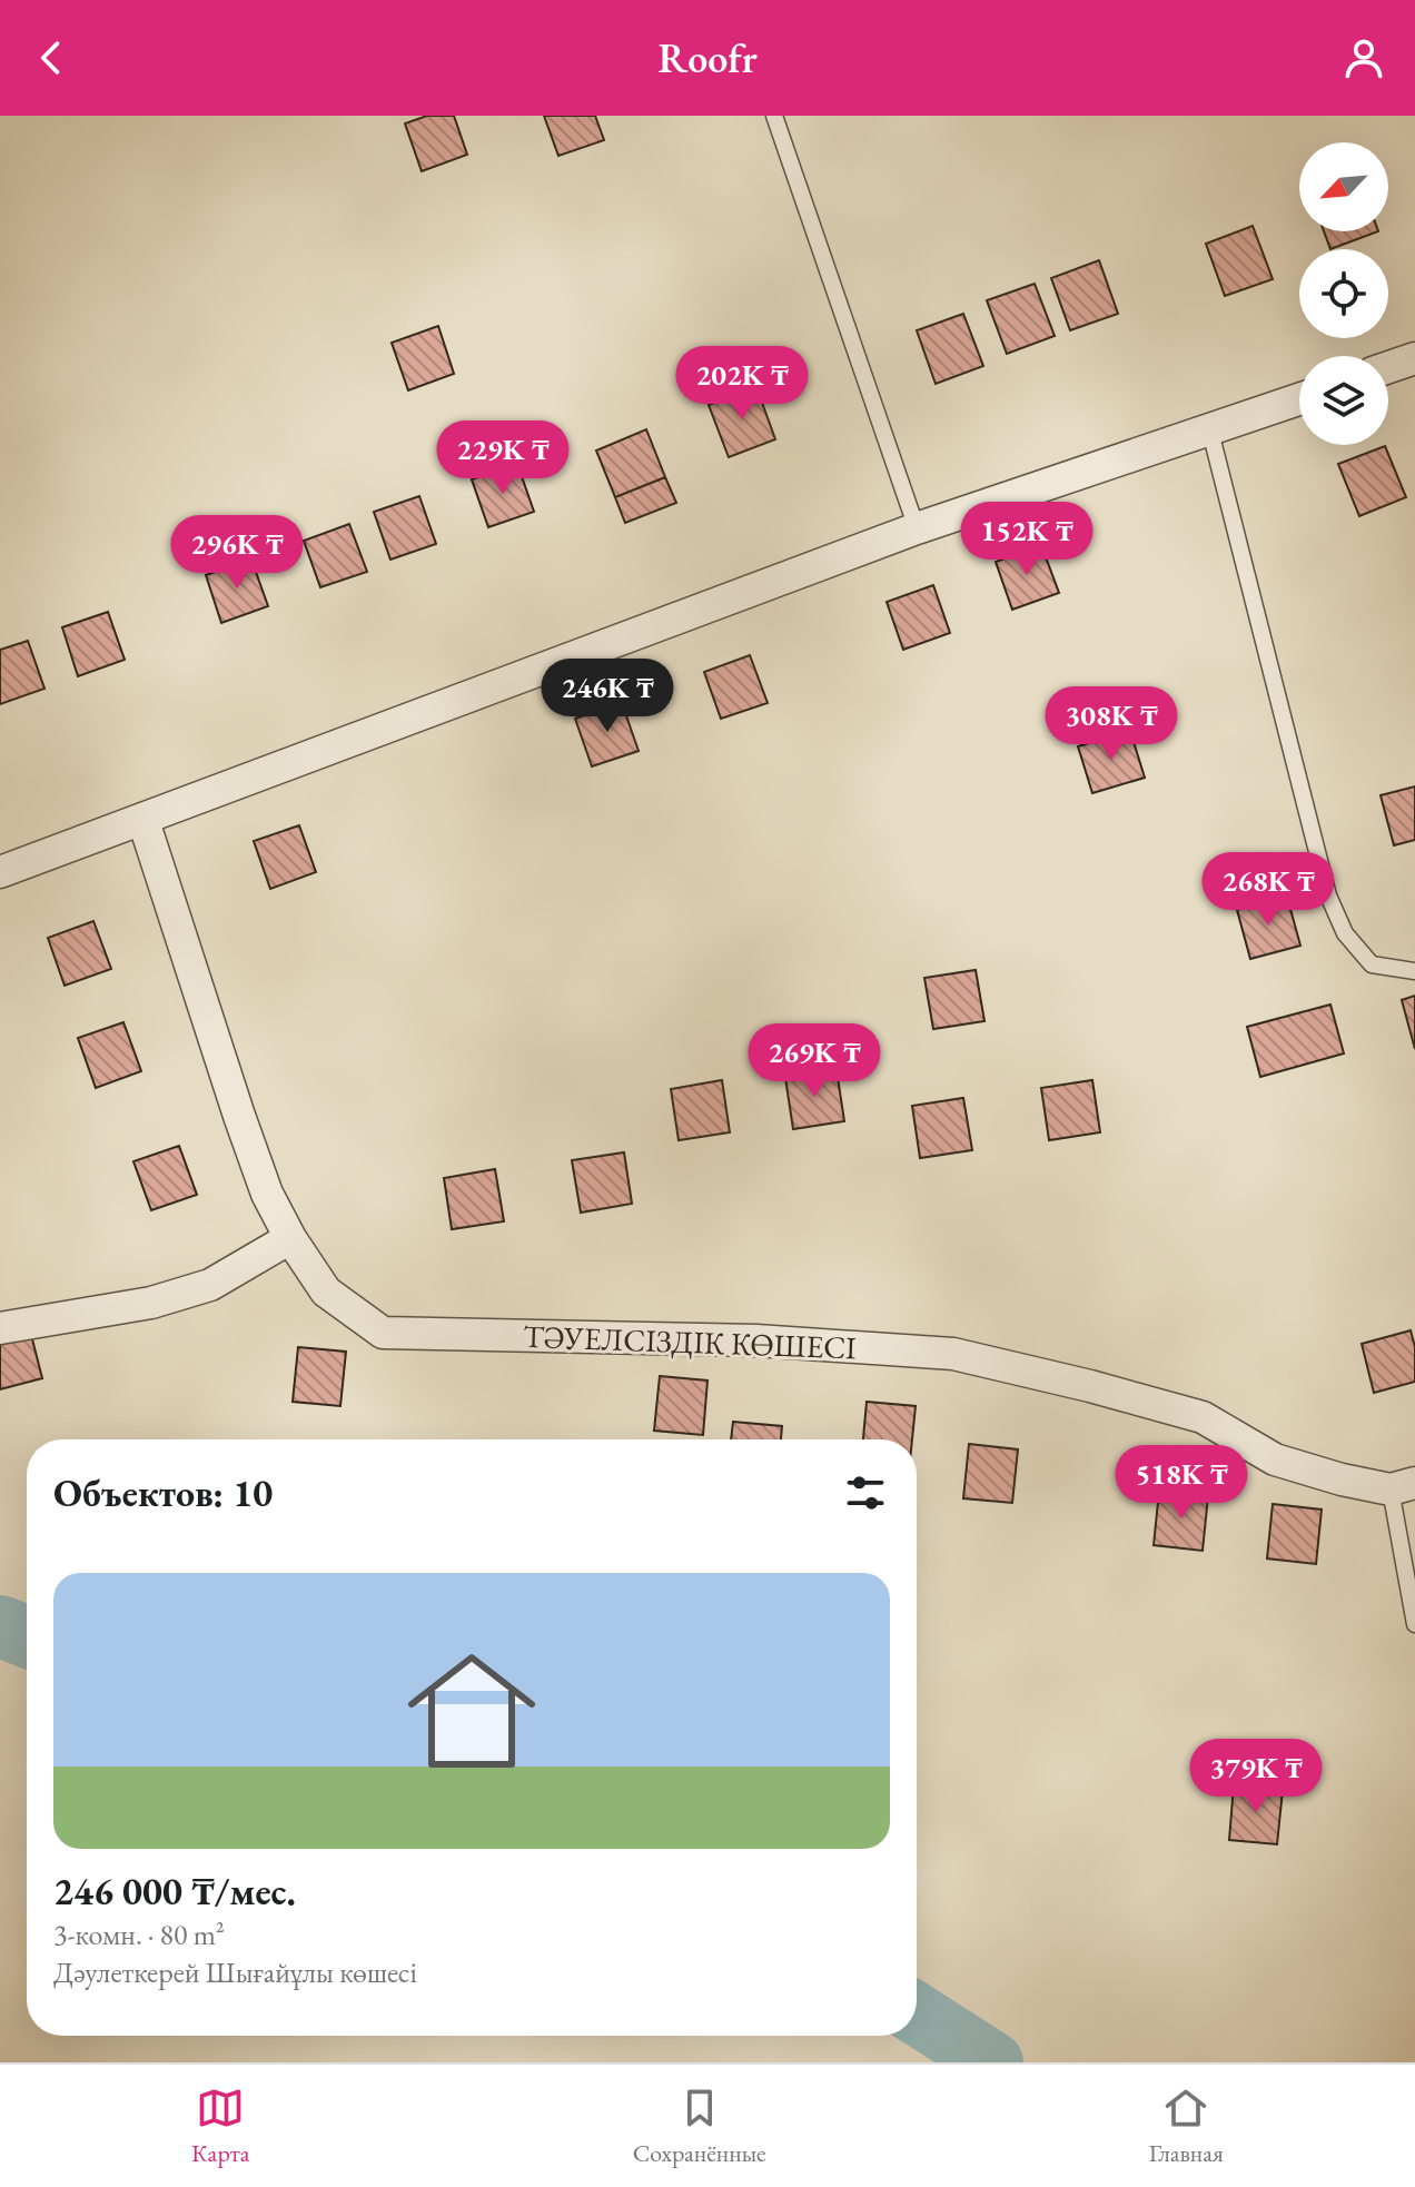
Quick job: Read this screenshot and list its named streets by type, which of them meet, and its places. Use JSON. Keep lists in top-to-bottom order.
{
  "streets": {
    "street": ["ТӘУЕЛСІЗДІК КӨШЕСІ"]
  },
  "north": "bottom left",
  "page": {
    "header": "Roofr",
    "price": [
      "202K ₸",
      "229K ₸",
      "152K ₸",
      "296K ₸",
      "246K ₸",
      "308K ₸",
      "268K ₸",
      "269K ₸",
      "518K ₸",
      "379K ₸"
    ],
    "heading": "Объектов: 10",
    "list": [
      {
        "name": "246 000 ₸/мес.",
        "note": "3-комн. · 80 m² · Дәулеткерей Шығайұлы көшесі"
      }
    ],
    "tabs": ["Карта", "Сохранённые", "Главная"]
  }
}
